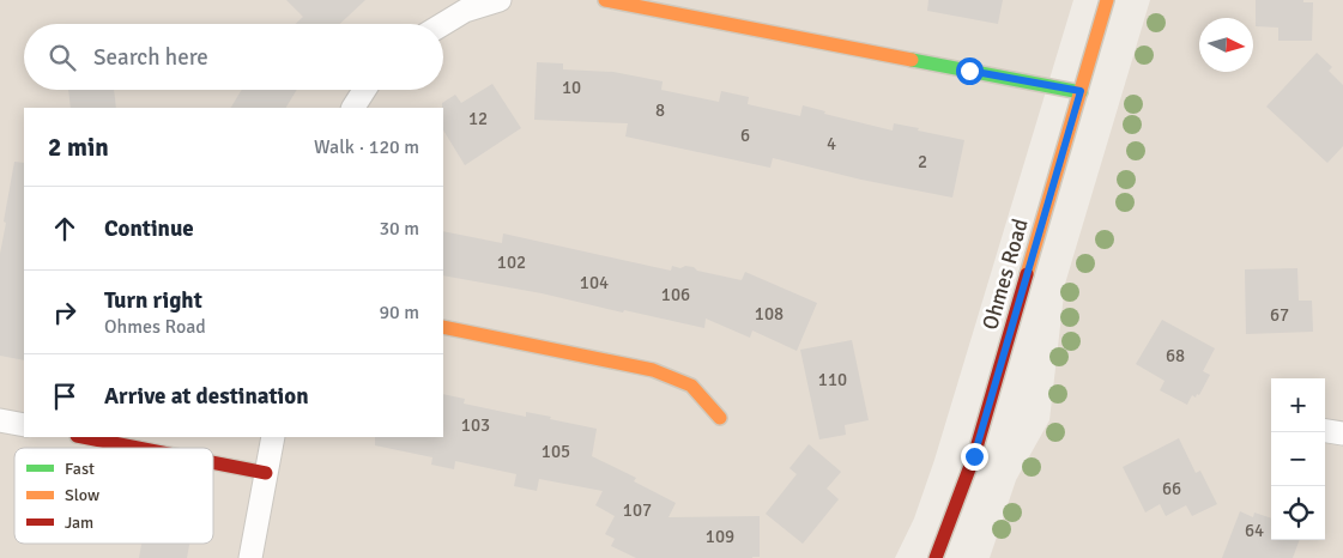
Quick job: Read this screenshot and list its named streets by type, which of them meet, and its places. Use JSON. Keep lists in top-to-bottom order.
{
  "streets": {
    "street": ["Ohmes Road"]
  },
  "house_numbers": [
    "10",
    "8",
    "12",
    "6",
    "4",
    "2",
    "102",
    "104",
    "106",
    "108",
    "67",
    "68",
    "110",
    "103",
    "105",
    "66",
    "107",
    "64",
    "109"
  ],
  "legend": ["Fast", "Slow", "Jam"],
  "north": "right",
  "page": {
    "search": "Search here",
    "heading": ["2 min", "Walk · 120 m"],
    "list": [
      ["Continue", "30 m"],
      ["Turn right", "Ohmes Road", "90 m"],
      "Arrive at destination"
    ],
    "map_buttons": ["+", "−"]
  }
}
